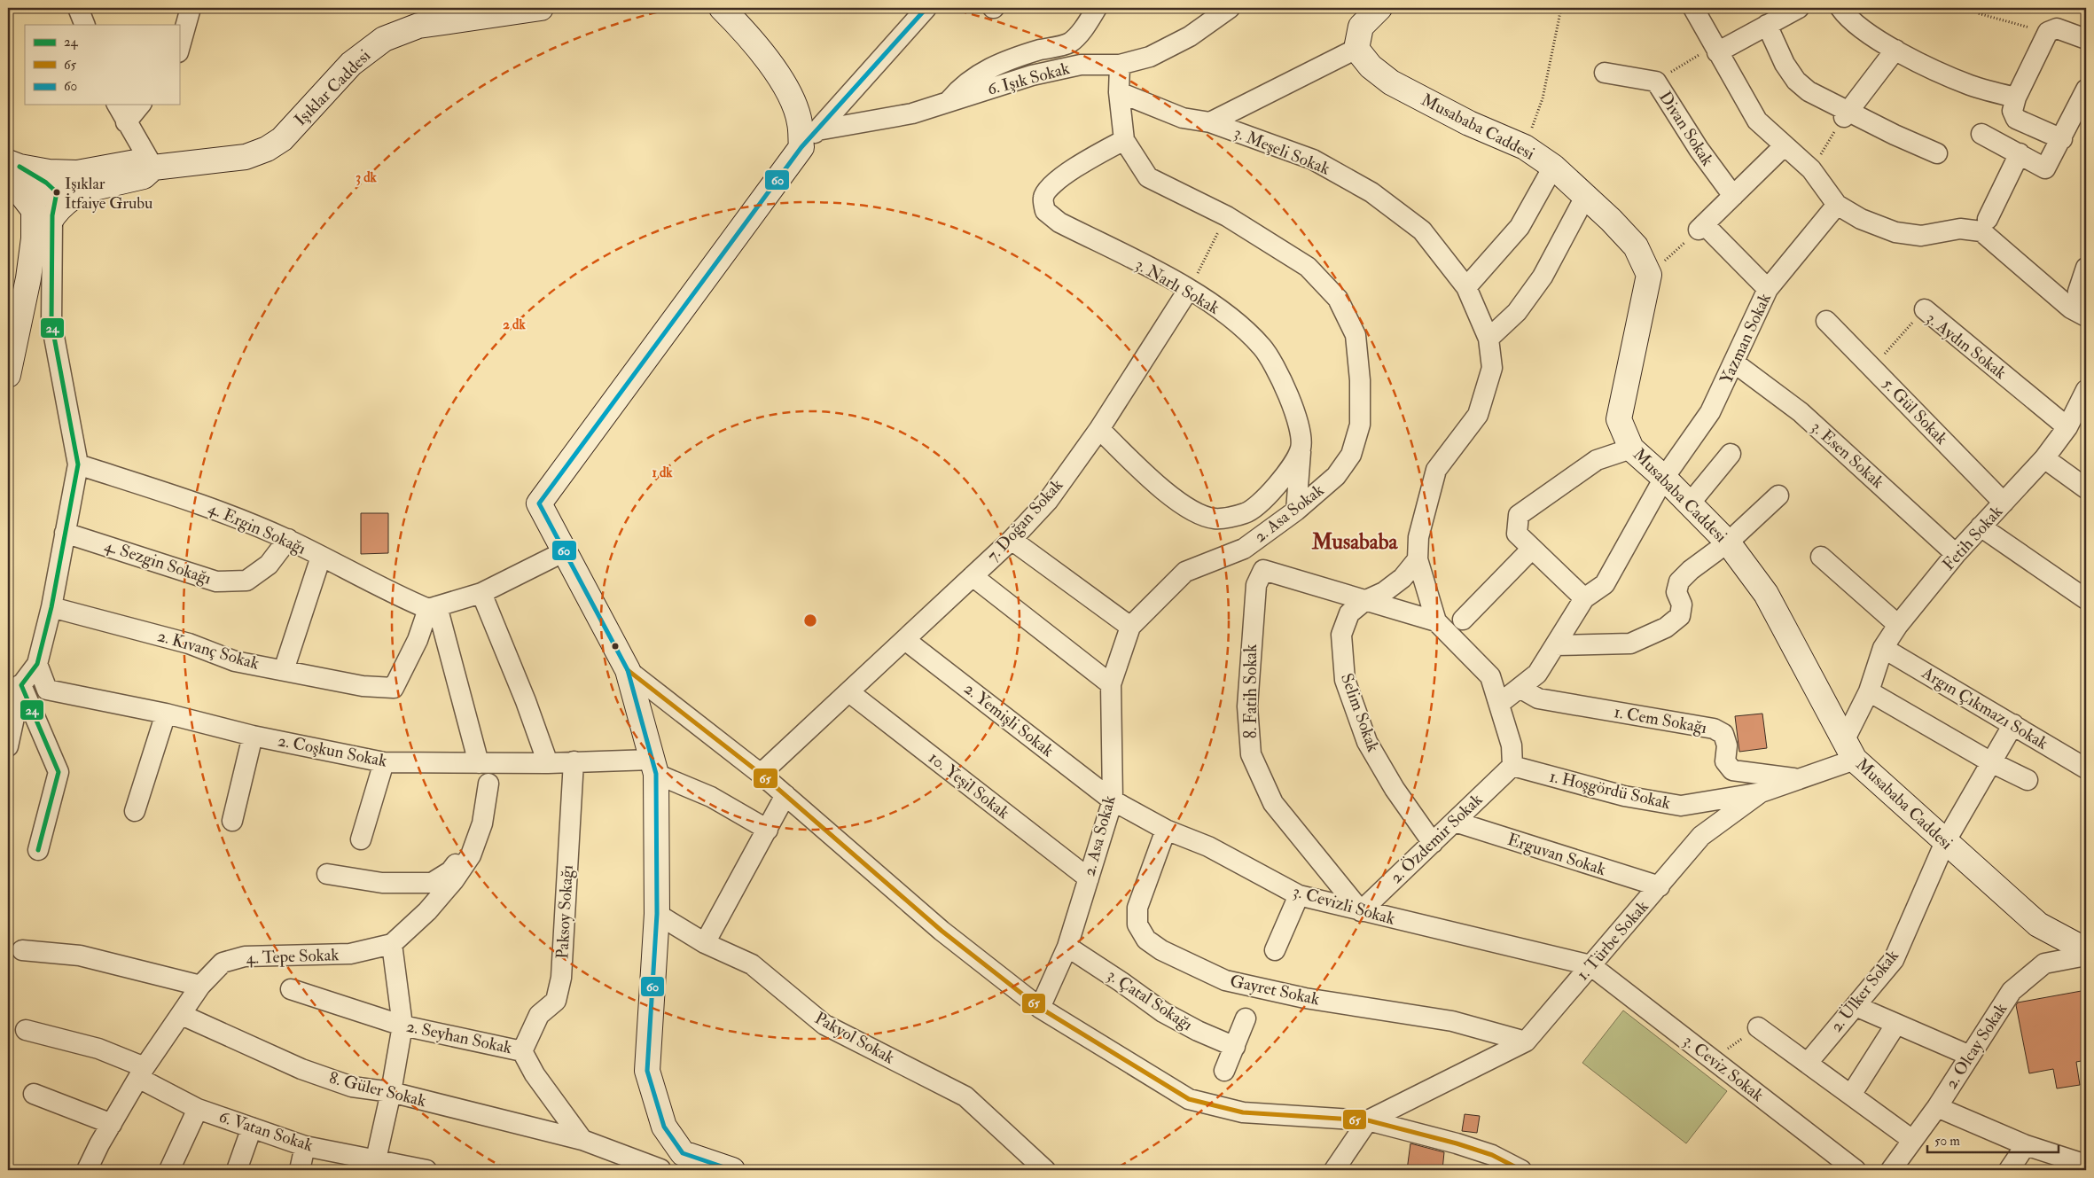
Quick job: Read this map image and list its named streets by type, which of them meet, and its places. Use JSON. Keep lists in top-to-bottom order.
{
  "streets": {
    "main road": ["Işıklar Caddesi", "Musababa Caddesi"],
    "street": [
      "6. Işık Sokak",
      "Divan Sokak",
      "3. Meşeli Sokak",
      "3. Narlı Sokak",
      "Yazman Sokak",
      "3. Aydın Sokak",
      "5. Gül Sokak",
      "3. Esen Sokak",
      "2. Asa Sokak",
      "7. Doğan Sokak",
      "4. Ergin Sokağı",
      "Fetih Sokak",
      "4. Sezgin Sokağı",
      "2. Kıvanç Sokak",
      "8. Fatih Sokak",
      "Argın Çıkmazı Sokak",
      "Selim Sokak",
      "2. Yemişli Sokak",
      "1. Cem Sokağı",
      "2. Coşkun Sokak",
      "10. Yeşil Sokak",
      "1. Hoşgördü Sokak",
      "2. Özdemir Sokak",
      "Erguvan Sokak",
      "3. Cevizli Sokak",
      "Paksoy Sokağı",
      "1. Türbe Sokak",
      "4. Tepe Sokak",
      "Gayret Sokak",
      "2. Ülker Sokak",
      "3. Çatal Sokağı",
      "2. Seyhan Sokak",
      "Pakyol Sokak",
      "2. Olcay Sokak",
      "3. Ceviz Sokak",
      "8. Güler Sokak",
      "6. Vatan Sokak"
    ]
  },
  "crossings": [
    ["6. Işık Sokak", "2. Asa Sokak"],
    ["Musababa Caddesi", "3. Meşeli Sokak"],
    ["Musababa Caddesi", "Yazman Sokak"],
    ["Musababa Caddesi", "Fetih Sokak"],
    ["Musababa Caddesi", "1. Türbe Sokak"],
    ["Musababa Caddesi", "2. Ülker Sokak"],
    ["3. Meşeli Sokak", "2. Asa Sokak"],
    ["3. Meşeli Sokak", "Selim Sokak"],
    ["3. Narlı Sokak", "2. Asa Sokak"],
    ["3. Narlı Sokak", "7. Doğan Sokak"],
    ["Yazman Sokak", "3. Esen Sokak"],
    ["3. Aydın Sokak", "5. Gül Sokak"],
    ["3. Aydın Sokak", "Fetih Sokak"],
    ["5. Gül Sokak", "Fetih Sokak"],
    ["3. Esen Sokak", "Fetih Sokak"],
    ["2. Asa Sokak", "2. Yemişli Sokak"],
    ["2. Asa Sokak", "10. Yeşil Sokak"],
    ["2. Asa Sokak", "3. Cevizli Sokak"],
    ["2. Asa Sokak", "3. Çatal Sokağı"],
    ["7. Doğan Sokak", "2. Yemişli Sokak"],
    ["7. Doğan Sokak", "10. Yeşil Sokak"],
    ["4. Ergin Sokağı", "4. Sezgin Sokağı"],
    ["4. Ergin Sokağı", "2. Kıvanç Sokak"],
    ["Fetih Sokak", "Argın Çıkmazı Sokak"],
    ["Fetih Sokak", "1. Türbe Sokak"],
    ["8. Fatih Sokak", "Selim Sokak"],
    ["8. Fatih Sokak", "2. Özdemir Sokak"],
    ["8. Fatih Sokak", "3. Cevizli Sokak"],
    ["Argın Çıkmazı Sokak", "2. Ülker Sokak"],
    ["Selim Sokak", "2. Özdemir Sokak"],
    ["2. Yemişli Sokak", "3. Cevizli Sokak"],
    ["1. Cem Sokağı", "1. Türbe Sokak"],
    ["2. Coşkun Sokak", "Paksoy Sokağı"],
    ["1. Hoşgördü Sokak", "2. Özdemir Sokak"],
    ["1. Hoşgördü Sokak", "1. Türbe Sokak"],
    ["2. Özdemir Sokak", "Erguvan Sokak"],
    ["2. Özdemir Sokak", "3. Cevizli Sokak"],
    ["Erguvan Sokak", "1. Türbe Sokak"],
    ["3. Cevizli Sokak", "1. Türbe Sokak"],
    ["3. Cevizli Sokak", "Gayret Sokak"],
    ["3. Cevizli Sokak", "3. Ceviz Sokak"],
    ["Paksoy Sokağı", "2. Seyhan Sokak"],
    ["1. Türbe Sokak", "Gayret Sokak"],
    ["1. Türbe Sokak", "3. Ceviz Sokak"],
    ["4. Tepe Sokak", "8. Güler Sokak"],
    ["4. Tepe Sokak", "6. Vatan Sokak"],
    ["2. Seyhan Sokak", "8. Güler Sokak"]
  ],
  "districts": ["Musababa"],
  "places": ["Işıklar İtfaiye Grubu"],
  "lines": ["transit line 60", "transit line 24", "transit line 65"],
  "legend": ["24", "65", "60"],
  "scale_bar": "50 m",
  "rings": ["3 dk", "2 dk", "1 dk"]
}
